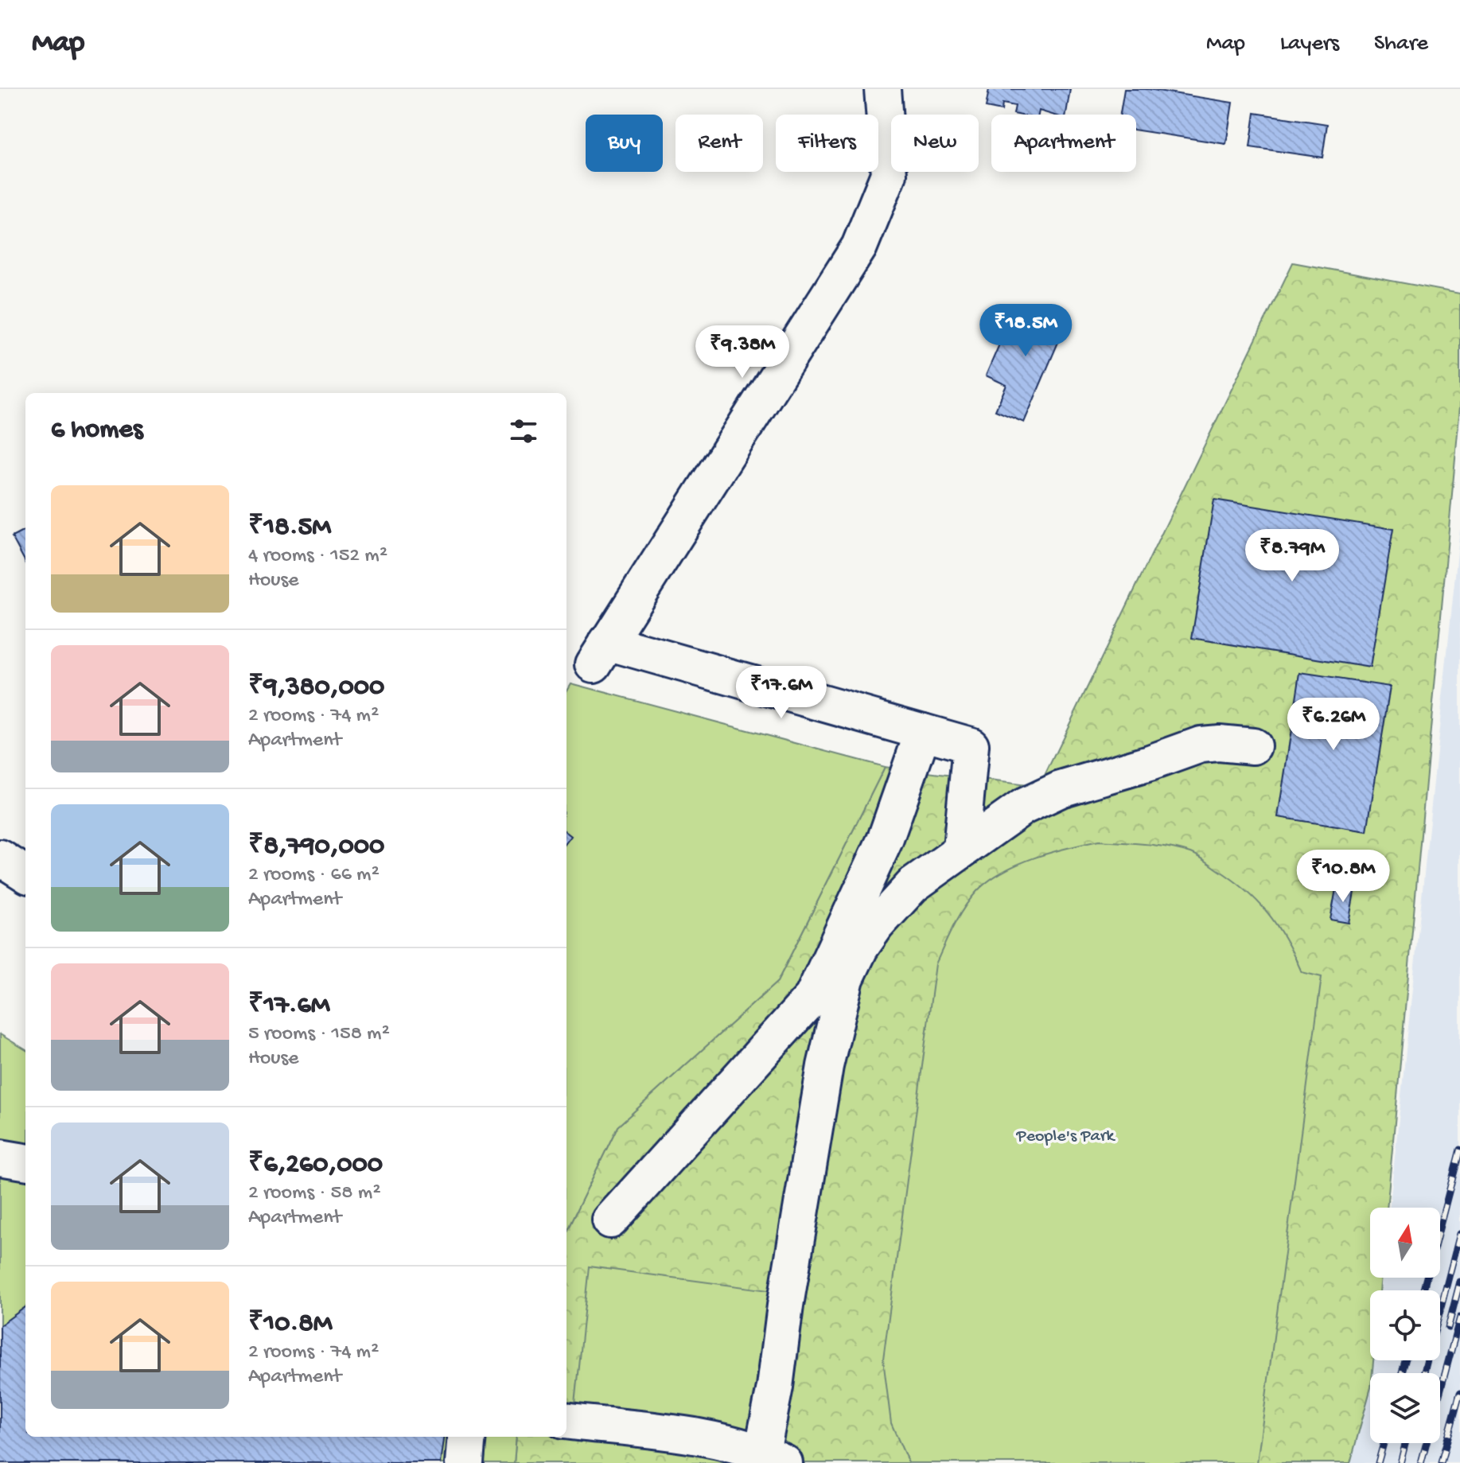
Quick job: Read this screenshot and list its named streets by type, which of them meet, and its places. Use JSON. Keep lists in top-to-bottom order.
{
  "parks": ["People's Park"],
  "north": "top",
  "page": {
    "header": "Map",
    "nav": ["Map", "Layers", "Share"],
    "chip": [
      "Buy",
      "Rent",
      "Filters",
      "New",
      "Apartment"
    ],
    "price": [
      "₹18.5M",
      "₹9.38M",
      "₹8.79M",
      "₹17.6M",
      "₹6.26M",
      "₹10.8M"
    ],
    "heading": "6 homes",
    "list": [
      {
        "name": "₹18.5M",
        "note": "4 rooms · 152 m² · House"
      },
      {
        "name": "₹9,380,000",
        "note": "2 rooms · 74 m² · Apartment"
      },
      {
        "name": "₹8,790,000",
        "note": "2 rooms · 66 m² · Apartment"
      },
      {
        "name": "₹17.6M",
        "note": "5 rooms · 158 m² · House"
      },
      {
        "name": "₹6,260,000",
        "note": "2 rooms · 58 m² · Apartment"
      },
      {
        "name": "₹10.8M",
        "note": "2 rooms · 74 m² · Apartment"
      }
    ]
  }
}
